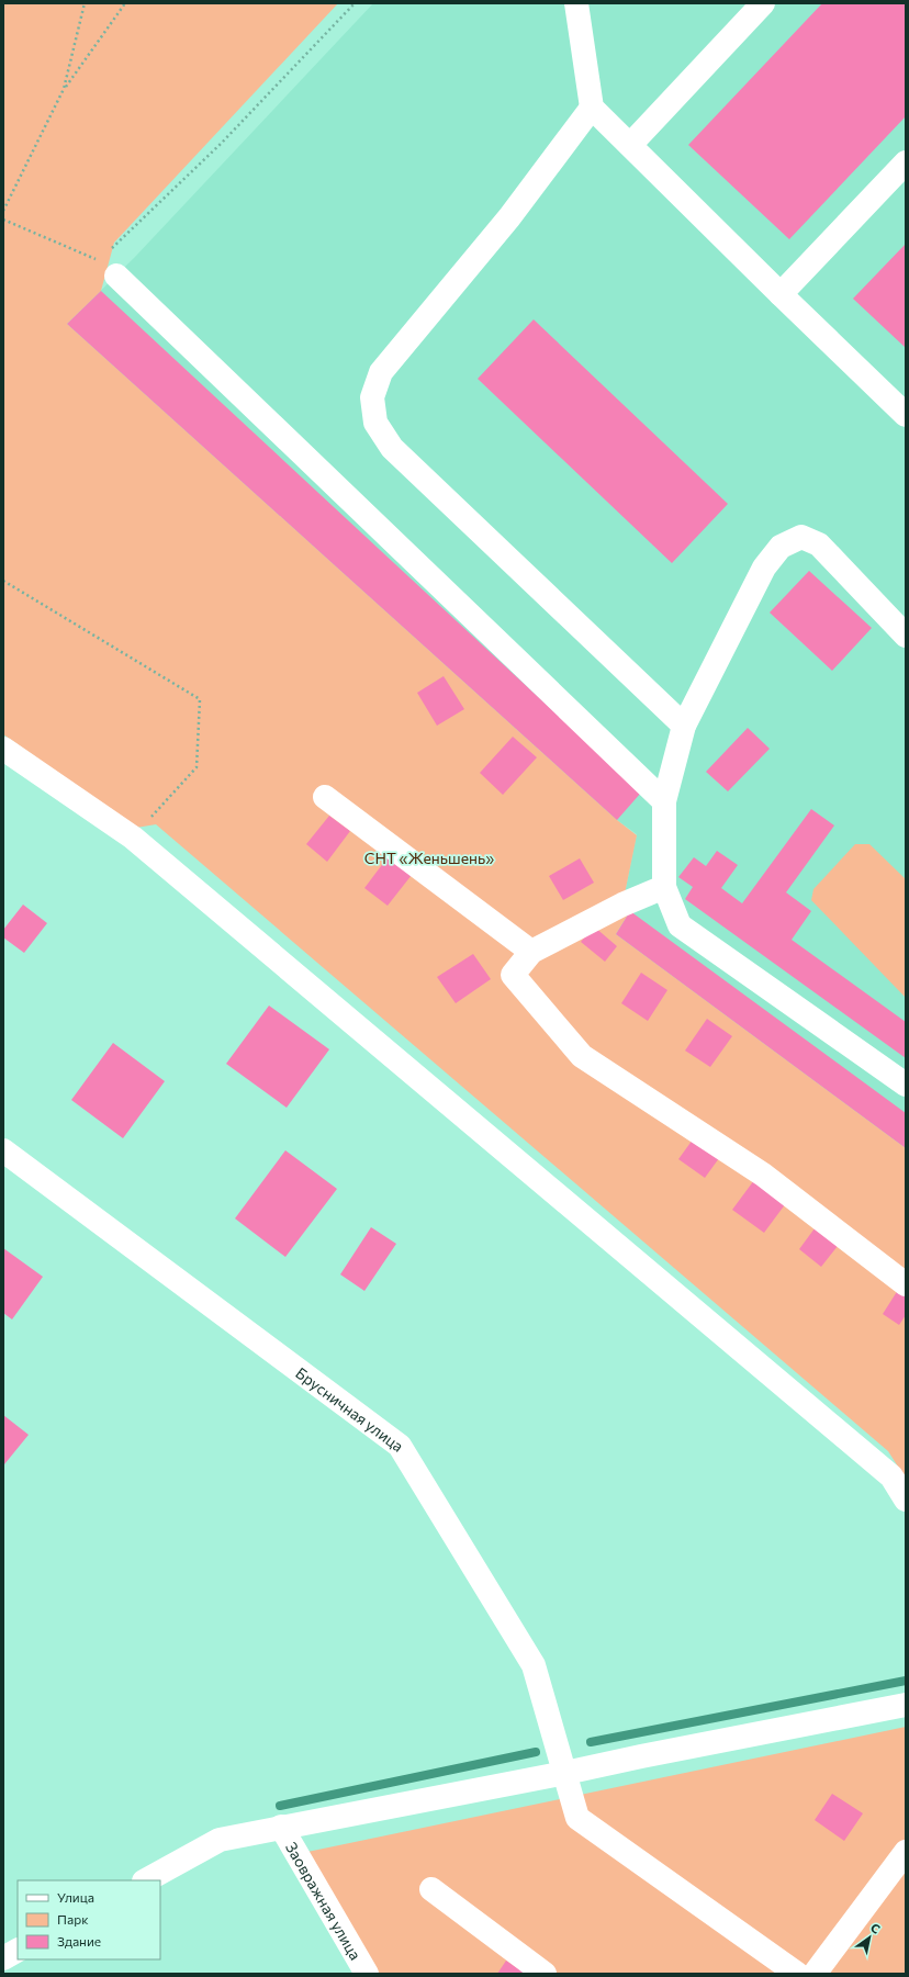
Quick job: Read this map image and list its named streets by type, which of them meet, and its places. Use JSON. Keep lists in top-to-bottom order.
{
  "streets": {
    "street": ["Брусничная улица", "Заовражная улица"]
  },
  "parks": ["СНТ «Женьшень»"],
  "legend": ["Улица", "Парк", "Здание"],
  "north": "top right"
}
